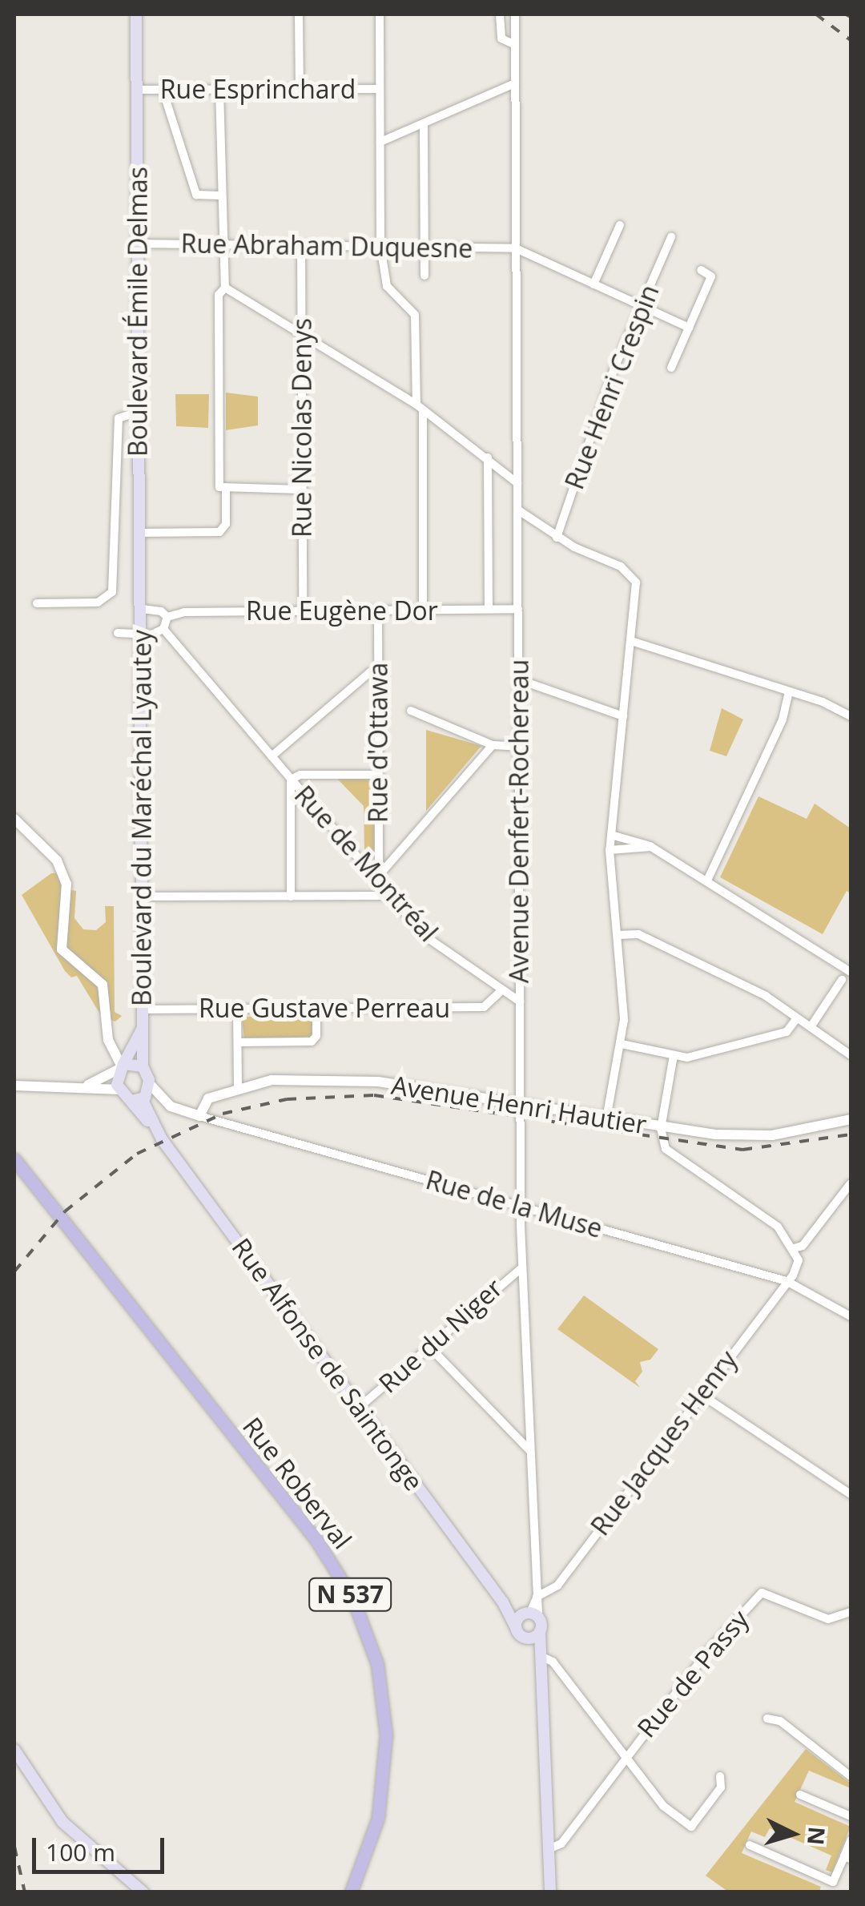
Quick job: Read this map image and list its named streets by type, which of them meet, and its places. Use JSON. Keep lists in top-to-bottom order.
{
  "streets": {
    "main road": [
      "Boulevard Émile Delmas",
      "Boulevard du Maréchal Lyautey",
      "Rue Alfonse de Saintonge",
      "Rue Roberval",
      "N 537"
    ],
    "street": [
      "Rue Esprinchard",
      "Rue Abraham Duquesne",
      "Rue Henri Crespin",
      "Rue Nicolas Denys",
      "Rue Eugène Dor",
      "Rue d'Ottawa",
      "Avenue Denfert-Rochereau",
      "Rue de Montréal",
      "Rue Gustave Perreau",
      "Avenue Henri Hautier",
      "Rue de la Muse",
      "Rue du Niger",
      "Rue Jacques Henry",
      "Rue de Passy"
    ]
  },
  "crossings": [
    ["Rue Esprinchard", "Boulevard Émile Delmas"],
    ["Rue Abraham Duquesne", "Boulevard Émile Delmas"],
    ["Rue Abraham Duquesne", "Rue Nicolas Denys"],
    ["Rue Abraham Duquesne", "Avenue Denfert-Rochereau"],
    ["Boulevard Émile Delmas", "Boulevard du Maréchal Lyautey"],
    ["Rue Nicolas Denys", "Rue Eugène Dor"],
    ["Rue Eugène Dor", "Rue d'Ottawa"],
    ["Rue Eugène Dor", "Avenue Denfert-Rochereau"],
    ["Rue d'Ottawa", "Rue de Montréal"],
    ["Boulevard du Maréchal Lyautey", "Rue Gustave Perreau"],
    ["Avenue Denfert-Rochereau", "Rue de Montréal"],
    ["Avenue Denfert-Rochereau", "Avenue Henri Hautier"],
    ["Avenue Denfert-Rochereau", "Rue de la Muse"],
    ["Avenue Denfert-Rochereau", "Rue du Niger"],
    ["Avenue Denfert-Rochereau", "Rue Alfonse de Saintonge"],
    ["Avenue Denfert-Rochereau", "Rue Jacques Henry"],
    ["Rue de Montréal", "Rue Gustave Perreau"],
    ["Avenue Henri Hautier", "Rue de la Muse"],
    ["Rue de la Muse", "Rue Alfonse de Saintonge"],
    ["Rue de la Muse", "Rue Jacques Henry"],
    ["Rue du Niger", "Rue Alfonse de Saintonge"]
  ],
  "scale_bar": "100 m",
  "north": "right"
}
